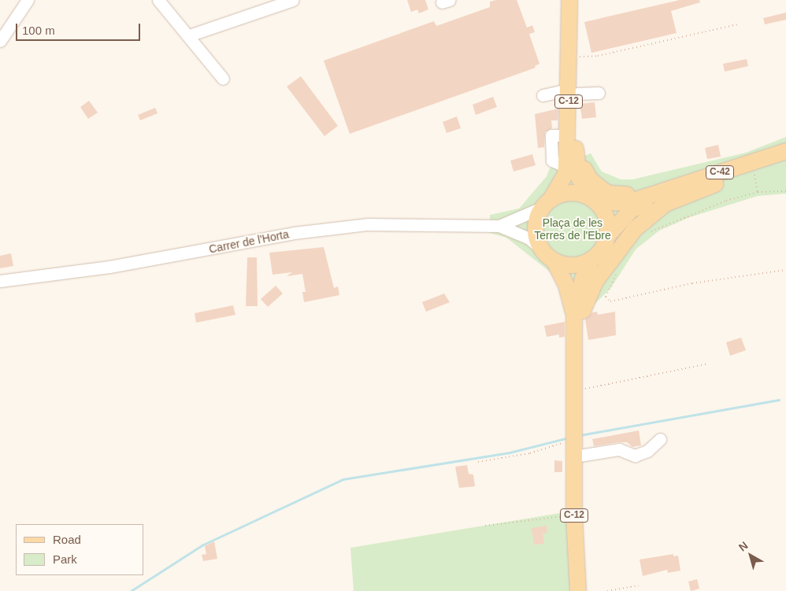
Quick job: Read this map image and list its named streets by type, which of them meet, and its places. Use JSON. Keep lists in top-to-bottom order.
{
  "streets": {
    "main road": ["C-12", "C-42"],
    "street": ["Carrer de l'Horta"]
  },
  "crossings": [
    ["C-12", "C-42"]
  ],
  "parks": ["Plaça de les Terres de l'Ebre"],
  "legend": ["Road", "Park"],
  "scale_bar": "100 m",
  "north": "top left"
}
